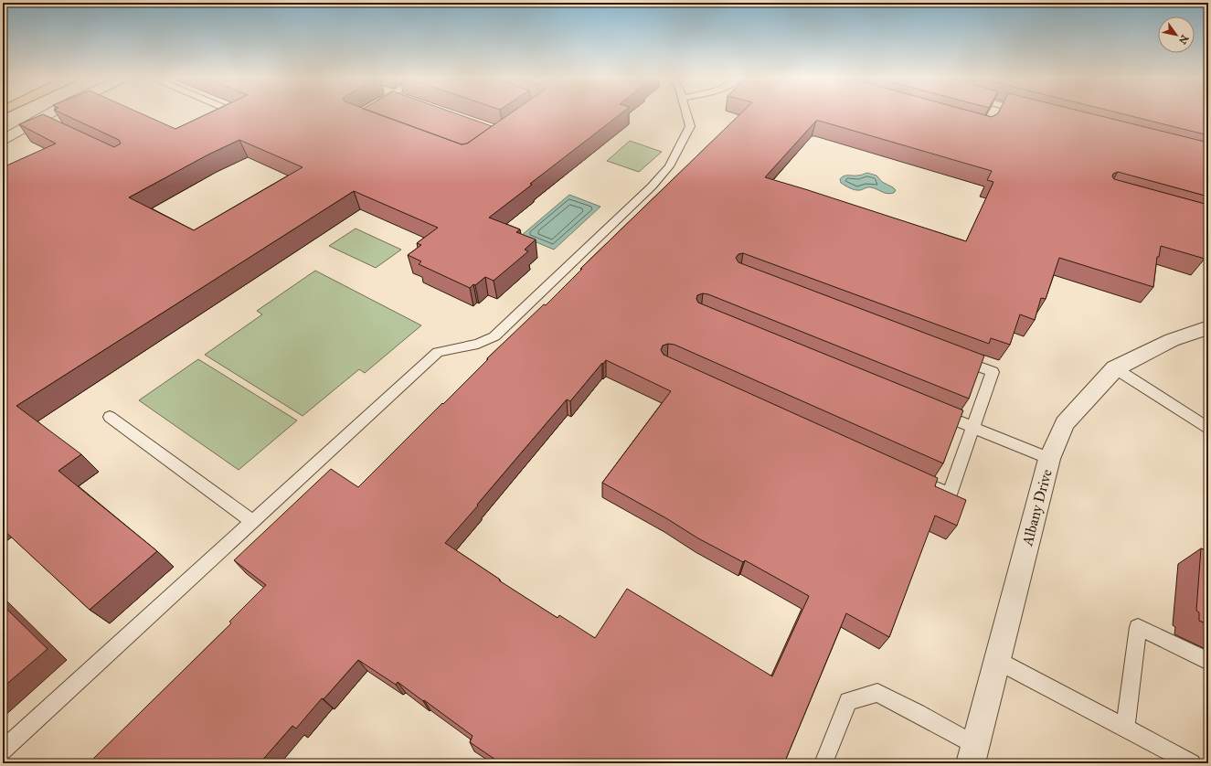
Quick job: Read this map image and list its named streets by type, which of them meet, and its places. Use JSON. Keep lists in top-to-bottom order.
{
  "streets": {
    "street": ["Albany Drive"]
  },
  "north": "bottom right"
}
